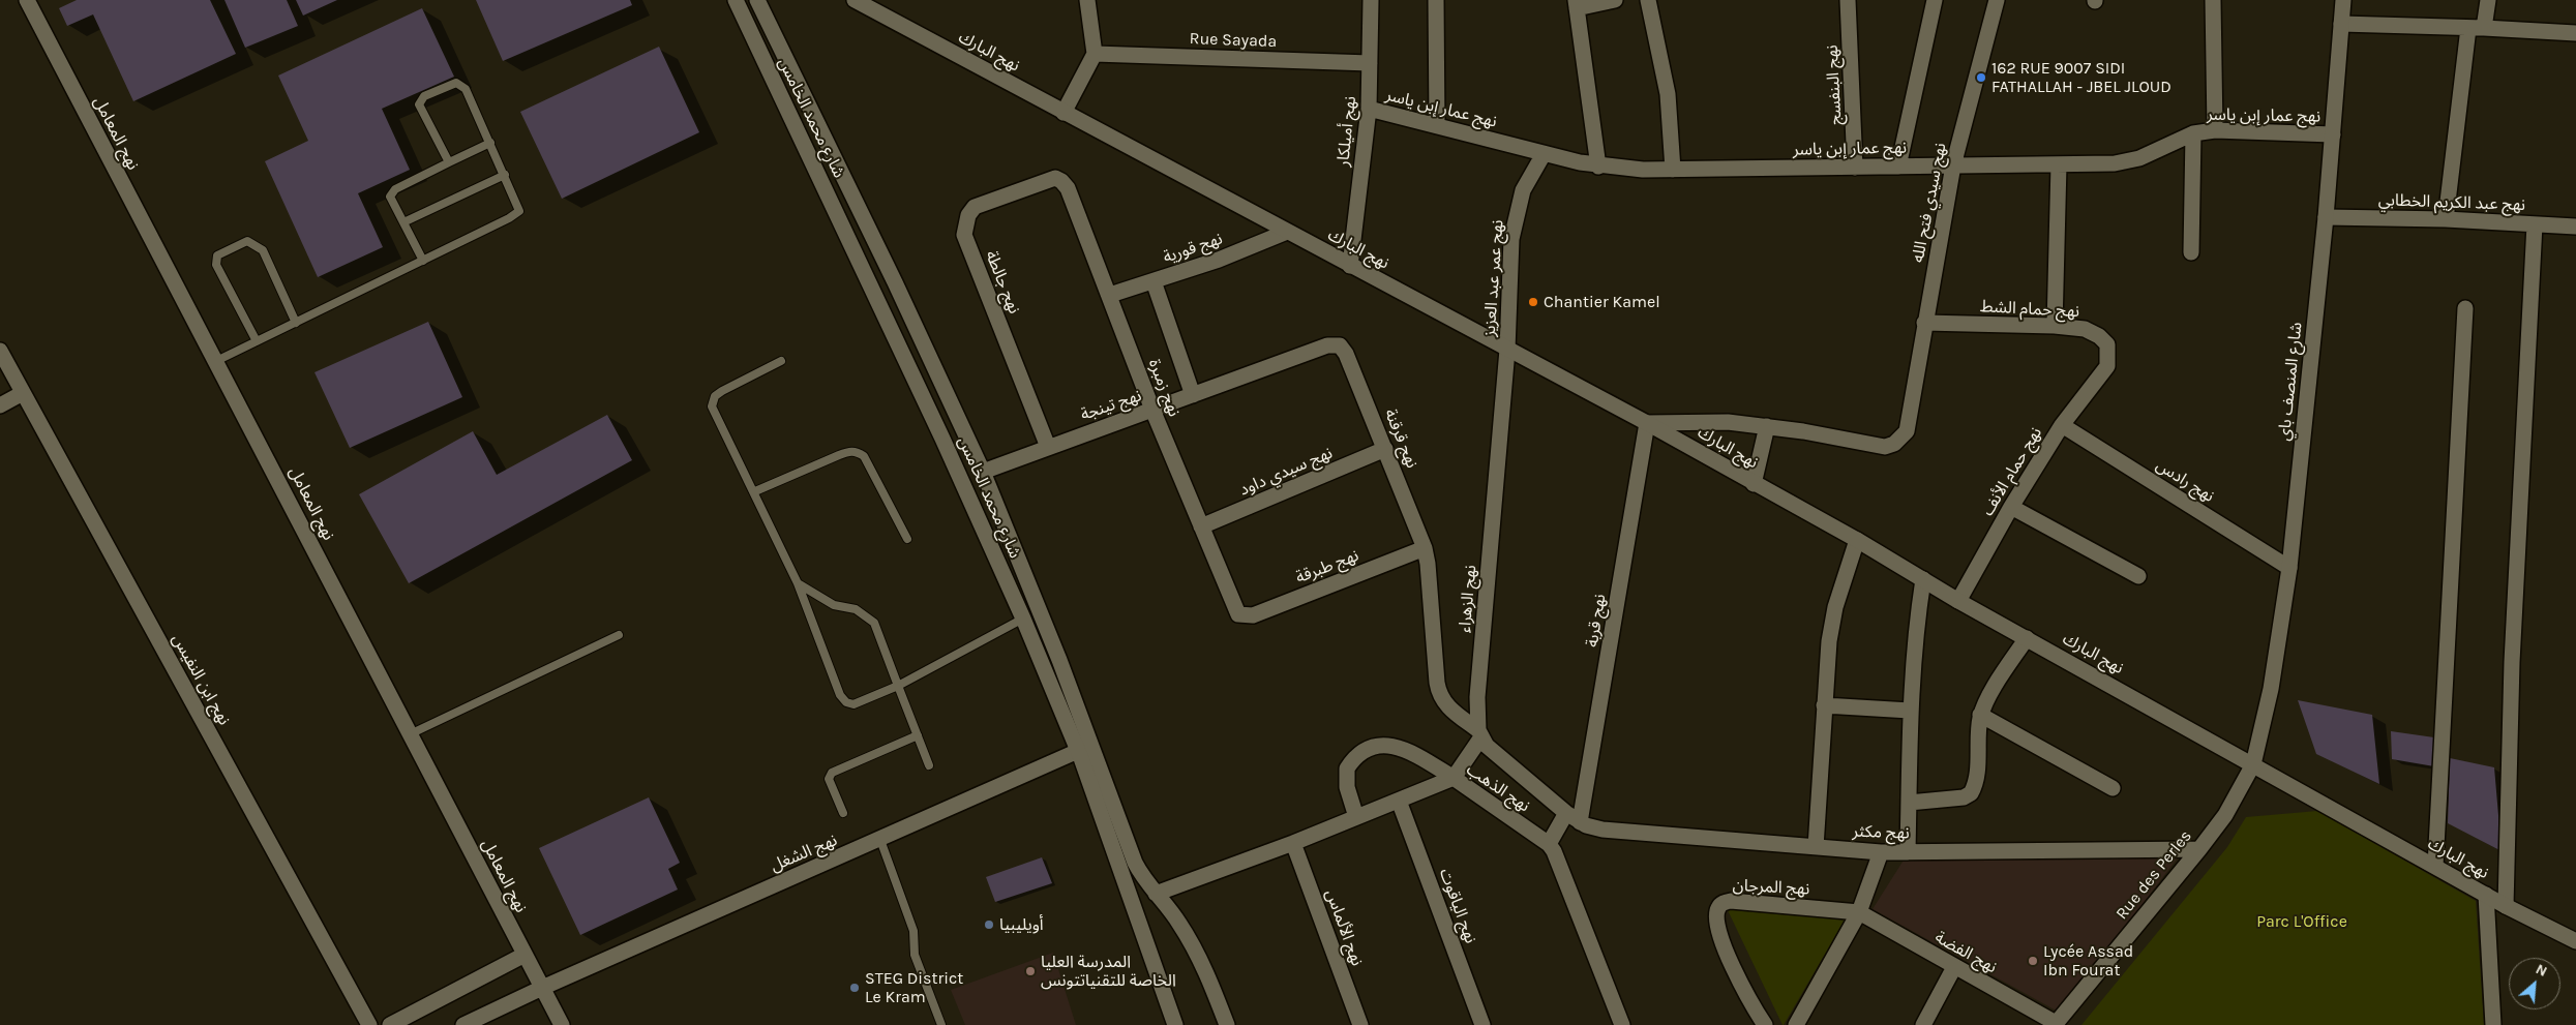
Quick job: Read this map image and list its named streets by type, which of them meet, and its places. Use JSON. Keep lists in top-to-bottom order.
{
  "streets": {
    "street": [
      "Rue Sayada",
      "نهج البارك",
      "نهج البنفسج",
      "نهج عمار إبن ياسر",
      "شارع محمد الخامس",
      "نهج أميلكار",
      "نهج المعامل",
      "نهج سيدي فتح الله",
      "نهج عبد الكريم الخطابي",
      "نهج قورية",
      "نهج عمر عبد العزيز",
      "نهج جالطة",
      "نهج حمام الشط",
      "شارع المنصف باي",
      "نهج زمبرة",
      "نهج تينجة",
      "نهج قرقنة",
      "نهج سيدي داود",
      "نهج حمام الأنف",
      "نهج رادس",
      "نهج طبرقة",
      "نهج الزهراء",
      "نهج قربة",
      "نهج ابن النفيس",
      "نهج الذهب",
      "نهج مكثر",
      "نهج الشغل",
      "Rue des Perles",
      "نهج المرجان",
      "نهج الياقوت",
      "نهج الألماس",
      "نهج الفضة"
    ]
  },
  "crossings": [
    ["Rue Sayada", "نهج أميلكار"],
    ["نهج البارك", "نهج أميلكار"],
    ["نهج البارك", "نهج سيدي فتح الله"],
    ["نهج البارك", "نهج قورية"],
    ["نهج البارك", "نهج عمر عبد العزيز"],
    ["نهج البارك", "شارع المنصف باي"],
    ["نهج البارك", "نهج حمام الأنف"],
    ["نهج البارك", "نهج الزهراء"],
    ["نهج البارك", "نهج قربة"],
    ["نهج البارك", "Rue des Perles"],
    ["نهج البنفسج", "نهج عمار إبن ياسر"],
    ["نهج عمار إبن ياسر", "نهج أميلكار"],
    ["نهج عمار إبن ياسر", "نهج سيدي فتح الله"],
    ["نهج عمار إبن ياسر", "نهج عمر عبد العزيز"],
    ["نهج عمار إبن ياسر", "شارع المنصف باي"],
    ["شارع محمد الخامس", "نهج الشغل"],
    ["نهج المعامل", "نهج الشغل"],
    ["نهج سيدي فتح الله", "نهج حمام الشط"],
    ["نهج سيدي فتح الله", "نهج قربة"],
    ["نهج عبد الكريم الخطابي", "شارع المنصف باي"],
    ["نهج قورية", "نهج زمبرة"],
    ["نهج عمر عبد العزيز", "نهج الزهراء"],
    ["نهج جالطة", "نهج زمبرة"],
    ["نهج جالطة", "نهج تينجة"],
    ["نهج حمام الشط", "نهج حمام الأنف"],
    ["شارع المنصف باي", "نهج رادس"],
    ["شارع المنصف باي", "Rue des Perles"],
    ["نهج زمبرة", "نهج تينجة"],
    ["نهج زمبرة", "نهج سيدي داود"],
    ["نهج زمبرة", "نهج طبرقة"],
    ["نهج تينجة", "نهج قرقنة"],
    ["نهج قرقنة", "نهج سيدي داود"],
    ["نهج قرقنة", "نهج طبرقة"],
    ["نهج قرقنة", "نهج الزهراء"],
    ["نهج حمام الأنف", "نهج رادس"],
    ["نهج قربة", "نهج مكثر"],
    ["نهج الذهب", "نهج الياقوت"],
    ["نهج الذهب", "نهج الألماس"],
    ["نهج مكثر", "Rue des Perles"],
    ["Rue des Perles", "نهج الفضة"],
    ["نهج المرجان", "نهج الفضة"]
  ],
  "parks": ["Parc L'Office"],
  "places": [
    "162 RUE 9007 SIDI FATHALLAH - JBEL JLOUD",
    "Chantier Kamel",
    "أويليبيا",
    "Lycée Assad Ibn Fourat",
    "المدرسة العليا الخاصة للتقنياتتونس",
    "STEG District Le Kram"
  ],
  "north": "top right"
}
